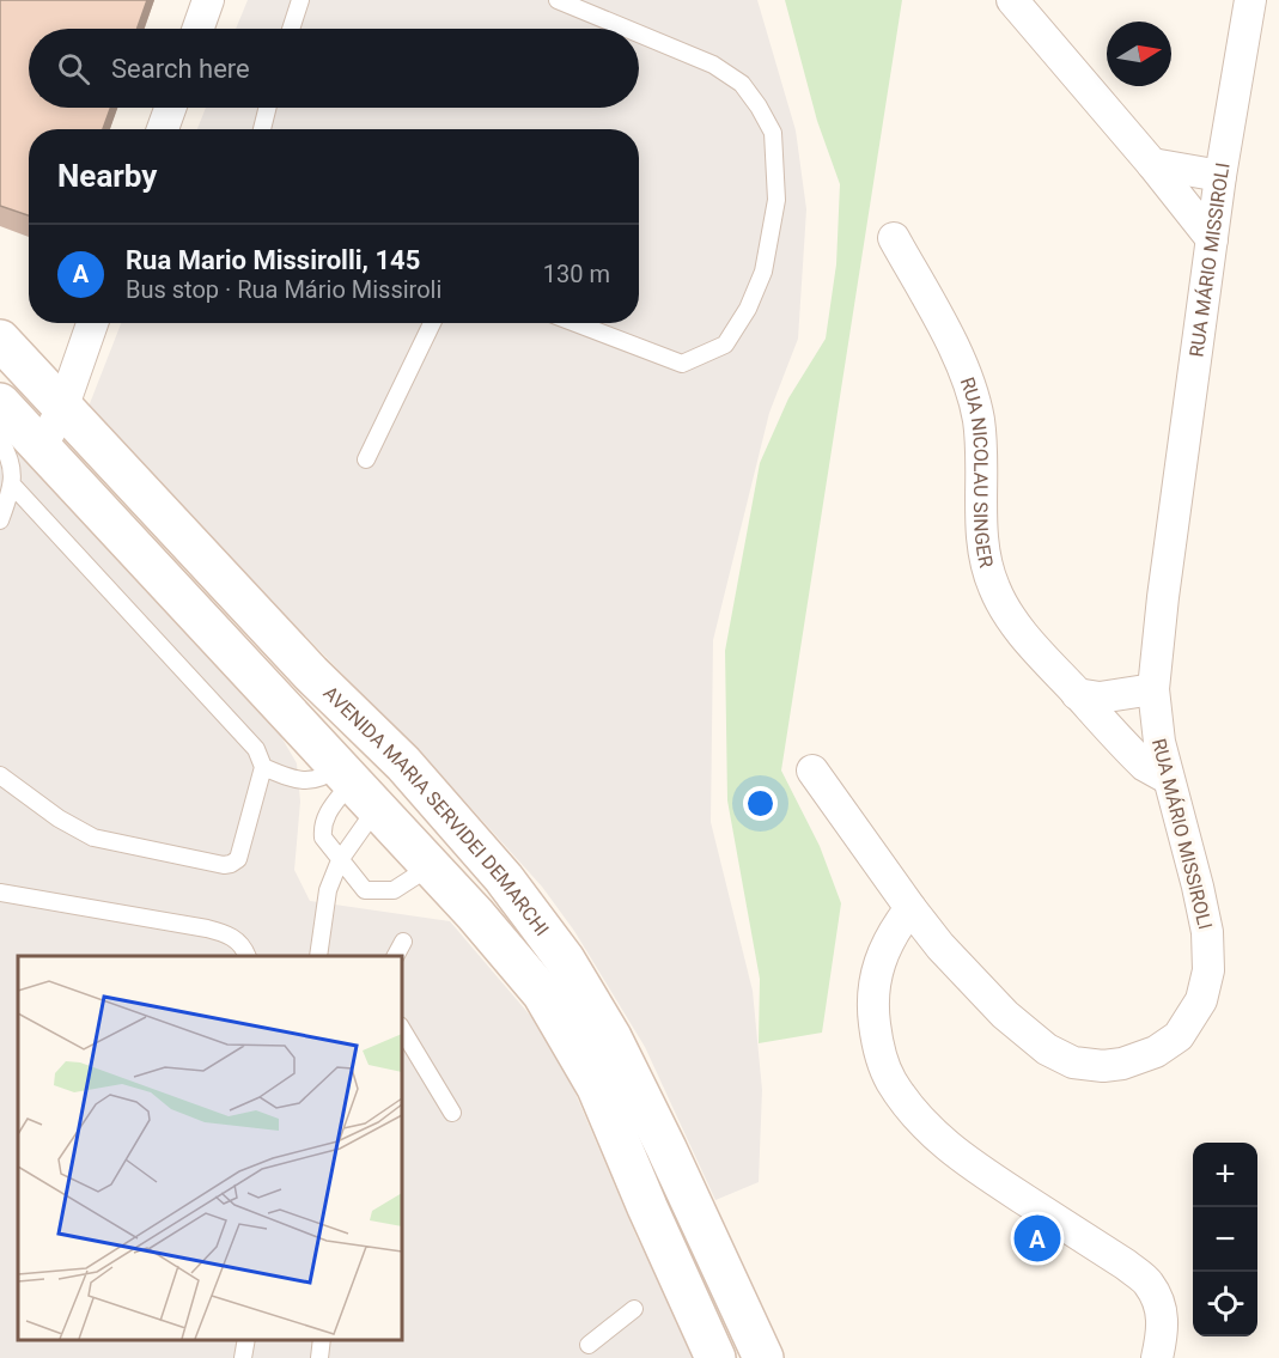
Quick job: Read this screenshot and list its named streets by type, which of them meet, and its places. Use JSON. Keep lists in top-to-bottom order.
{
  "streets": {
    "main road": ["AVENIDA MARIA SERVIDEI DEMARCHI"],
    "street": ["RUA MÁRIO MISSIROLI", "RUA NICOLAU SINGER"]
  },
  "crossings": [
    ["RUA MÁRIO MISSIROLI", "RUA NICOLAU SINGER"]
  ],
  "north": "right",
  "page": {
    "search": "Search here",
    "heading": "Nearby",
    "list": [
      {
        "mark": "A",
        "name": "Rua Mario Missirolli, 145",
        "note": "Bus stop · Rua Mário Missiroli",
        "value": "130 m"
      }
    ],
    "map_buttons": ["+", "−"],
    "pins": "A"
  }
}
